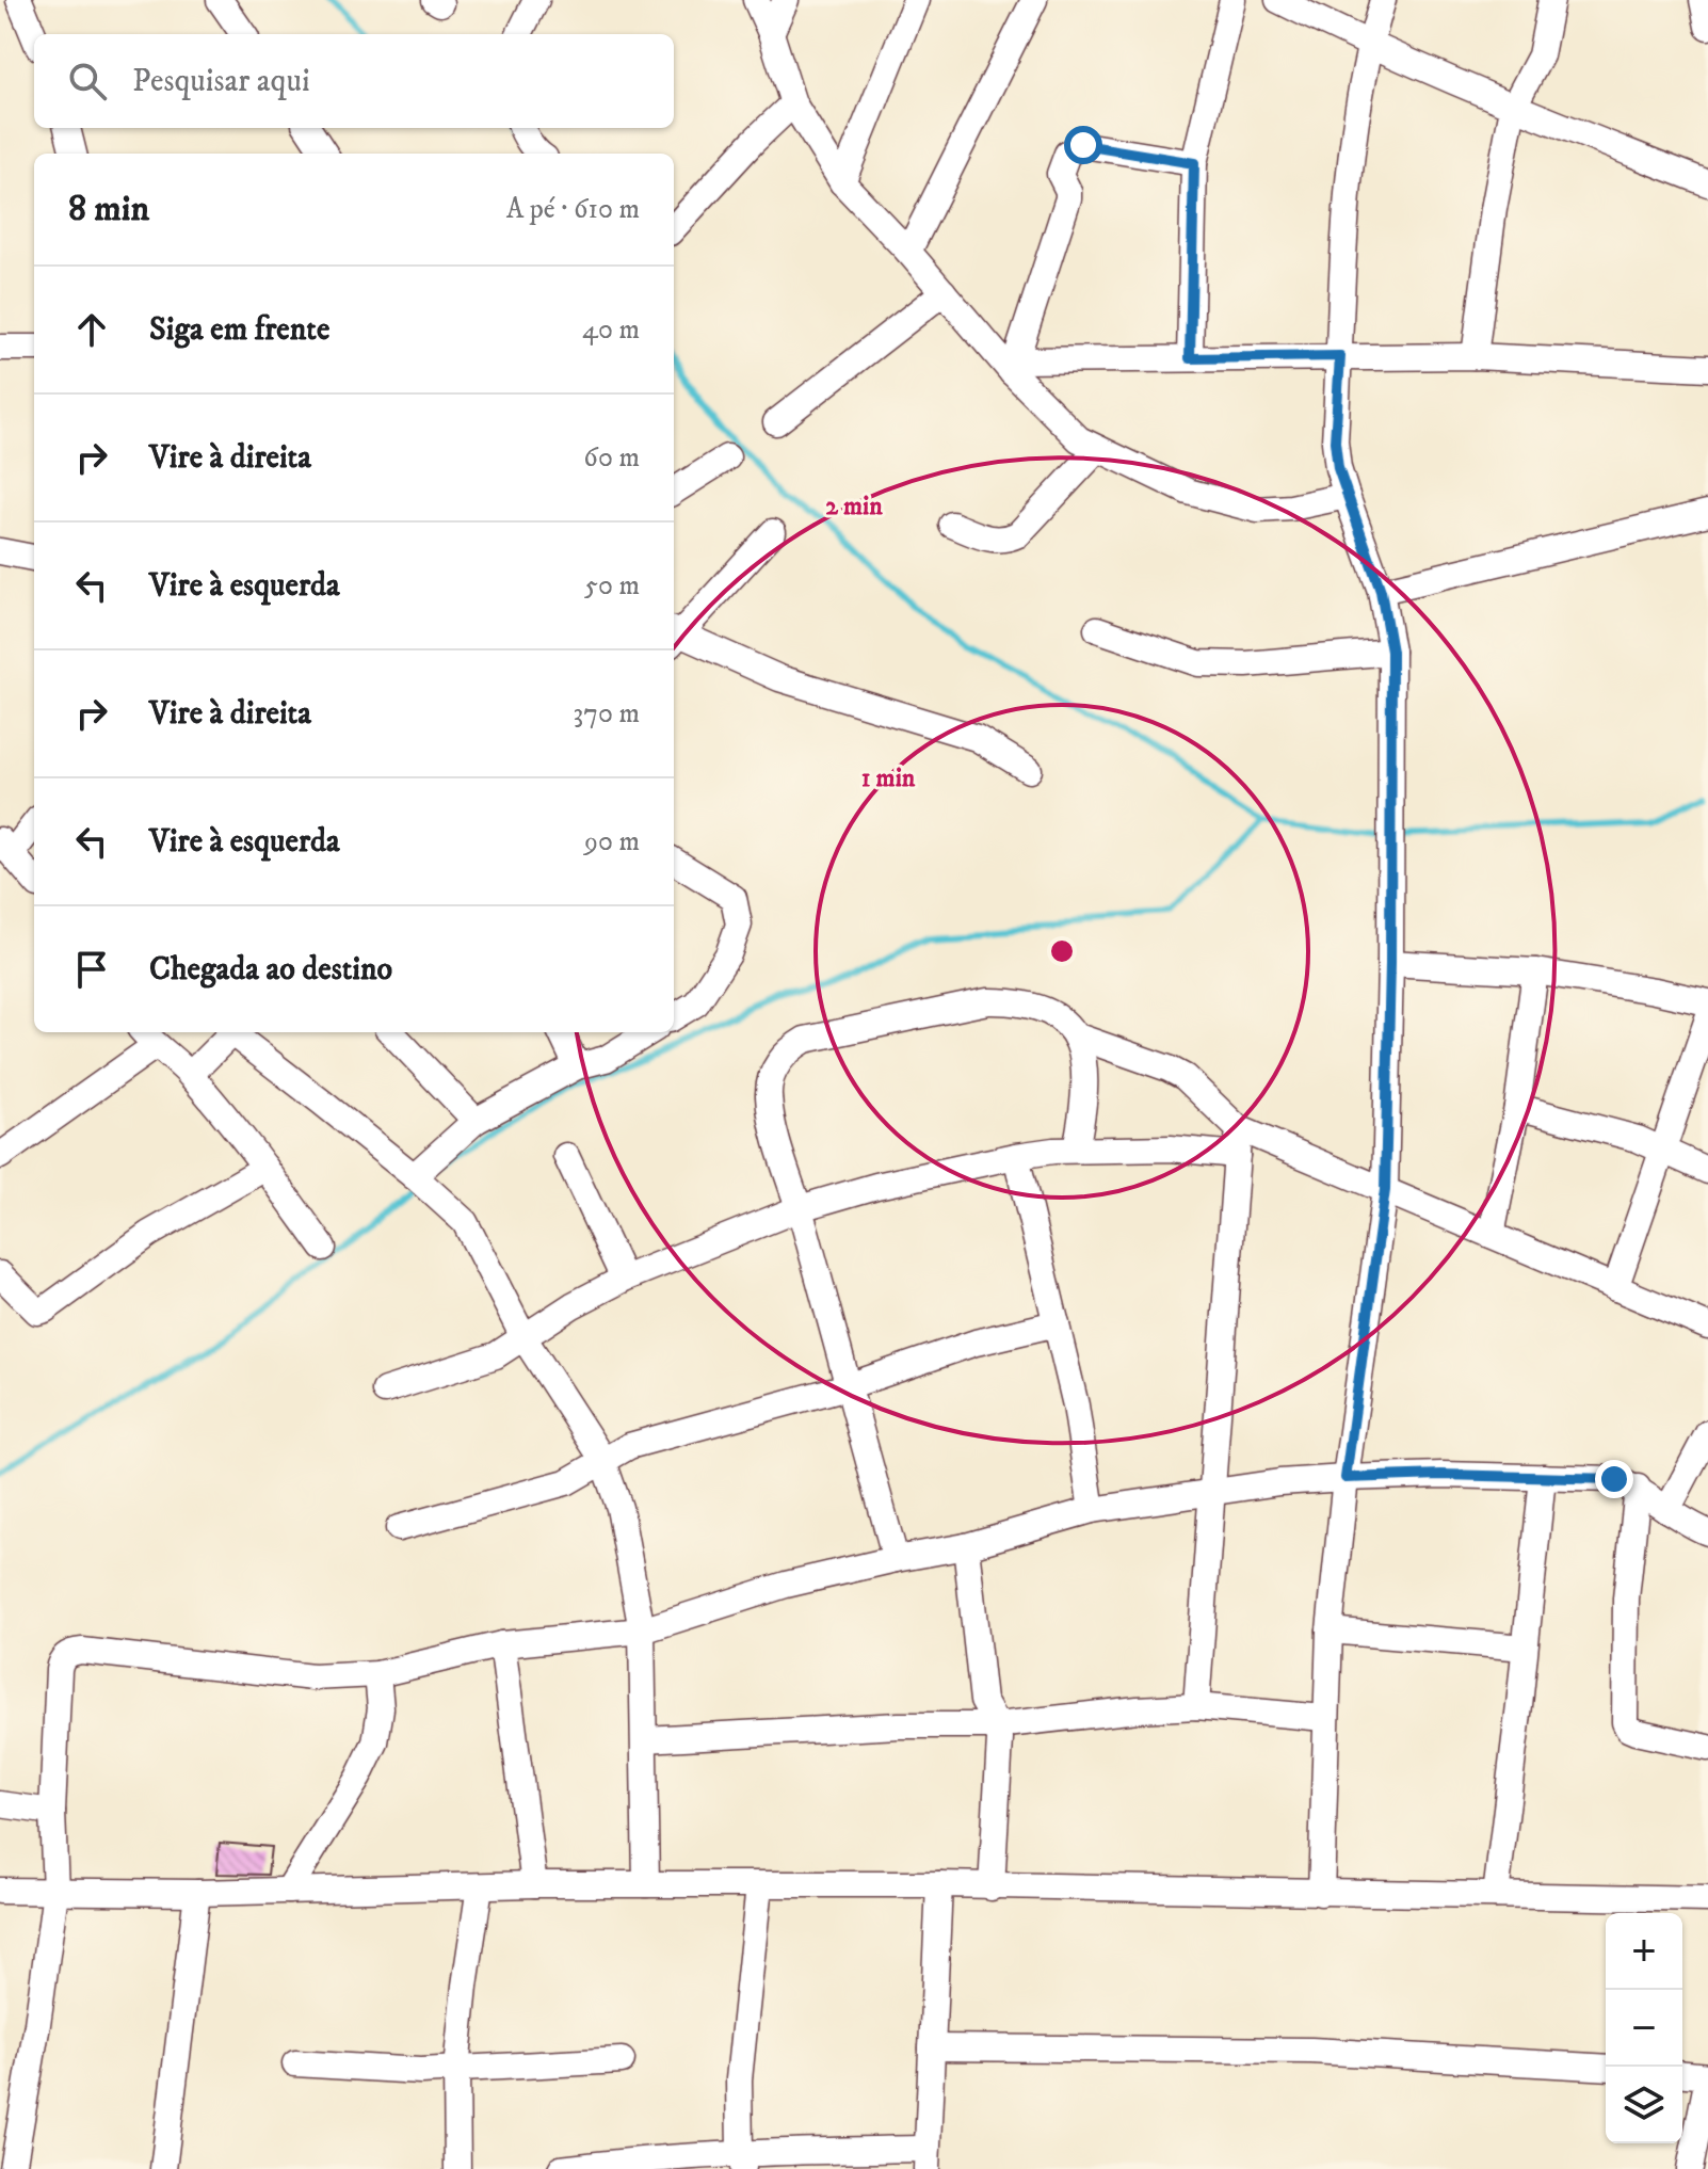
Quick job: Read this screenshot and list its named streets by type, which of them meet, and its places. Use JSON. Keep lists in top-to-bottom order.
{
  "page": {
    "search": "Pesquisar aqui",
    "heading": ["8 min", "A pé · 610 m"],
    "list": [
      ["Siga em frente", "40 m"],
      ["Vire à direita", "60 m"],
      ["Vire à esquerda", "50 m"],
      ["Vire à direita", "370 m"],
      ["Vire à esquerda", "90 m"],
      "Chegada ao destino"
    ],
    "map_buttons": ["+", "−"]
  },
  "rings": ["2 min", "1 min"]
}
